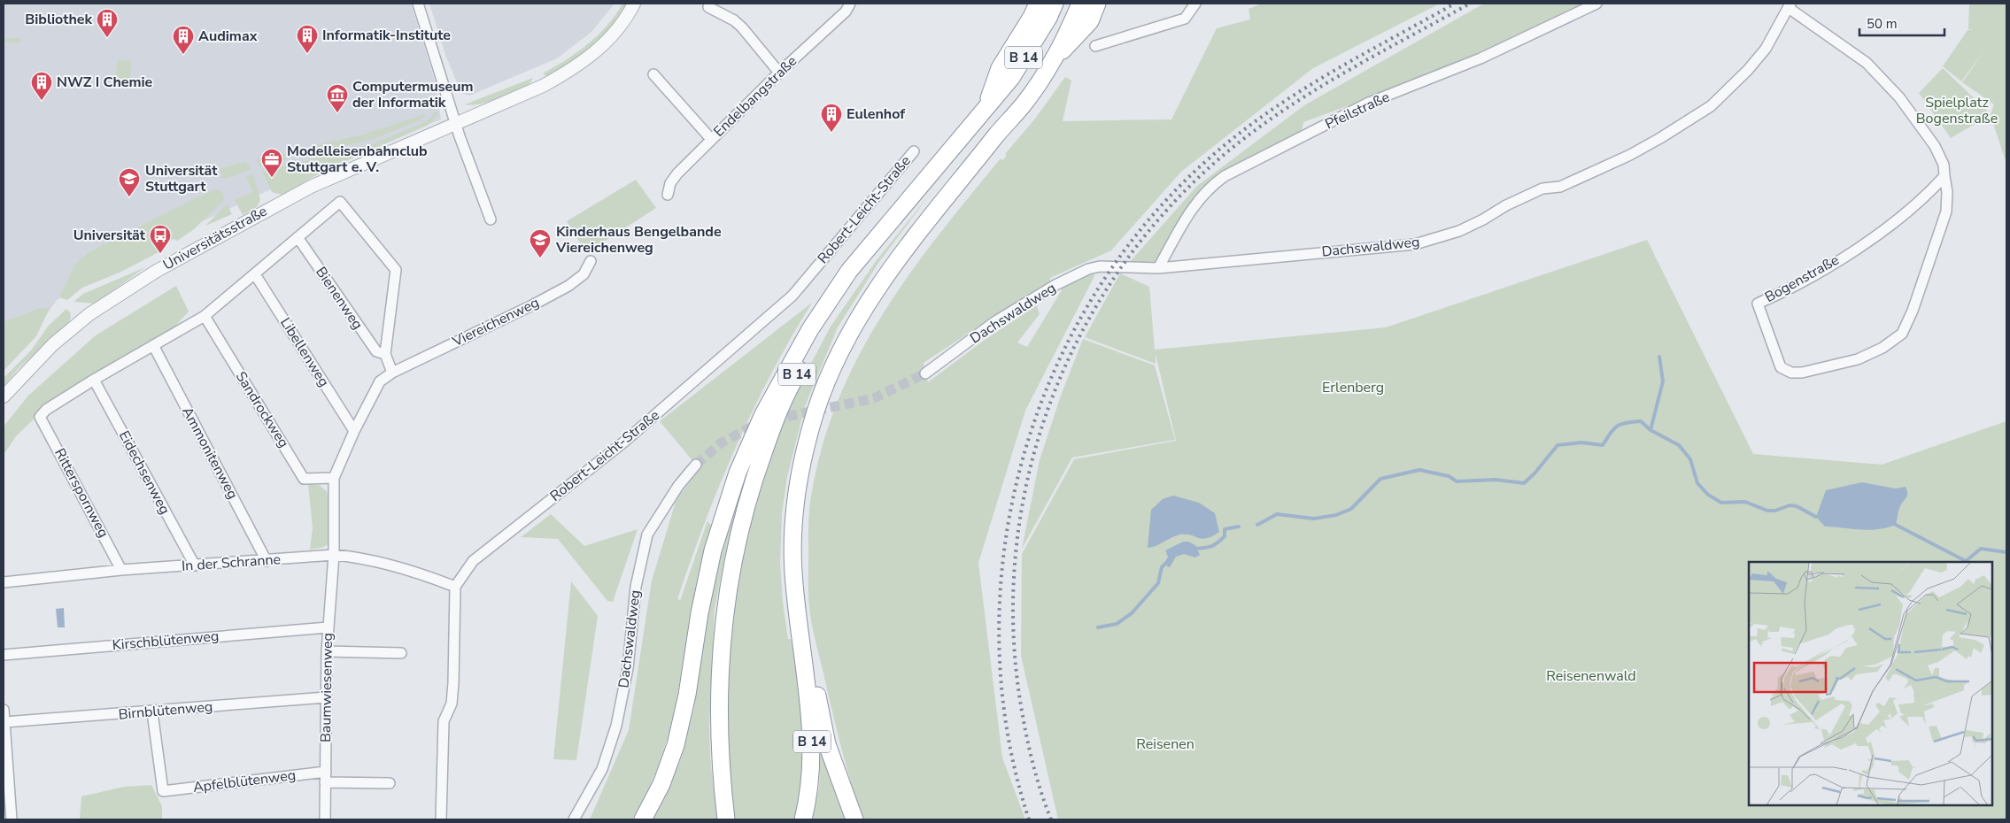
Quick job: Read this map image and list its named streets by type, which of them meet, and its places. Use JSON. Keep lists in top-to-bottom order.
{
  "streets": {
    "highway": ["B 14"],
    "street": [
      "Endelbangstraße",
      "Pfeilstraße",
      "Robert-Leicht-Straße",
      "Universitätsstraße",
      "Dachswaldweg",
      "Bogenstraße",
      "Bienenweg",
      "Viereichenweg",
      "Libellenweg",
      "Sandrockweg",
      "Ammonitenweg",
      "Eidechsenweg",
      "Ritterspornweg",
      "In der Schranne",
      "Kirschblütenweg",
      "Baumwiesenweg",
      "Birnblütenweg",
      "Apfelblütenweg"
    ]
  },
  "crossings": [
    ["Pfeilstraße", "Dachswaldweg"],
    ["Robert-Leicht-Straße", "In der Schranne"],
    ["Dachswaldweg", "Bogenstraße"],
    ["Viereichenweg", "Libellenweg"],
    ["Viereichenweg", "Sandrockweg"],
    ["Viereichenweg", "In der Schranne"],
    ["Viereichenweg", "Baumwiesenweg"],
    ["Ammonitenweg", "In der Schranne"],
    ["Eidechsenweg", "Ritterspornweg"],
    ["Eidechsenweg", "In der Schranne"],
    ["Ritterspornweg", "In der Schranne"],
    ["In der Schranne", "Baumwiesenweg"],
    ["Kirschblütenweg", "Baumwiesenweg"],
    ["Baumwiesenweg", "Birnblütenweg"],
    ["Baumwiesenweg", "Apfelblütenweg"],
    ["Birnblütenweg", "Apfelblütenweg"]
  ],
  "parks": [
    "Spielplatz Bogenstraße",
    "Erlenberg",
    "Reisenenwald",
    "Reisenen"
  ],
  "places": {
    "building": [
      "Bibliothek",
      "Informatik-Institute",
      "Audimax",
      "NWZ I Chemie",
      "Eulenhof"
    ],
    "museum": ["Computermuseum der Informatik"],
    "office": ["Modelleisenbahnclub Stuttgart e. V."],
    "school or university": ["Universität Stuttgart", "Kinderhaus Bengelbande Viereichenweg"],
    "bus stop": ["Universität"]
  },
  "scale_bar": "50 m"
}
